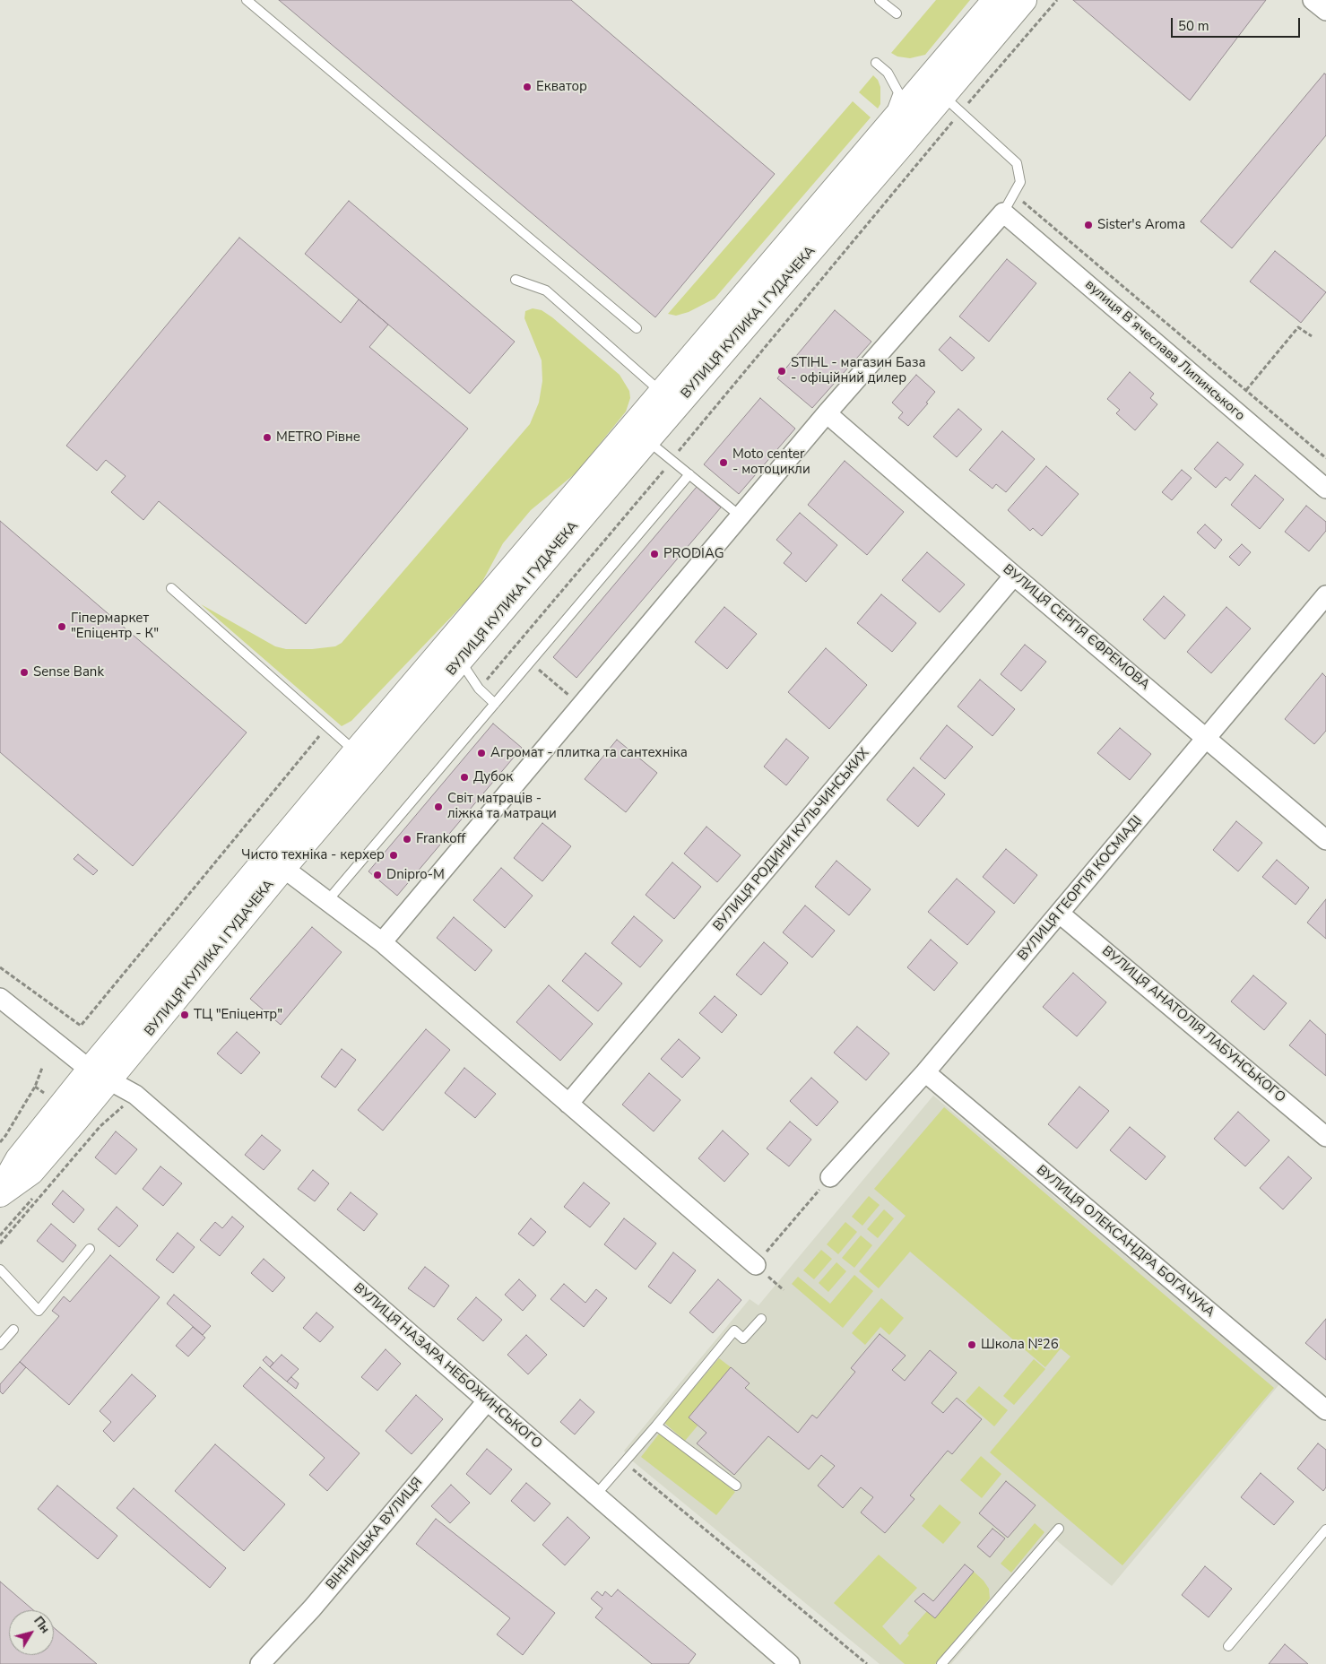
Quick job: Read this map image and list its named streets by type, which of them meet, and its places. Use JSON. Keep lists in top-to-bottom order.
{
  "streets": {
    "main road": ["ВУЛИЦЯ КУЛИКА І ГУДАЧЕКА"],
    "street": [
      "вулиця Вʼячеслава Липинського",
      "ВУЛИЦЯ СЕРГІЯ ЄФРЕМОВА",
      "ВУЛИЦЯ РОДИНИ КУЛЬЧИНСЬКИХ",
      "ВУЛИЦЯ ГЕОРГІЯ КОСМІАДІ",
      "ВУЛИЦЯ АНАТОЛІЯ ЛАБУНСЬКОГО",
      "ВУЛИЦЯ ОЛЕКСАНДРА БОГАЧУКА",
      "ВУЛИЦЯ НАЗАРА НЕБОЖИНСЬКОГО",
      "ВІННИЦЬКА ВУЛИЦЯ"
    ]
  },
  "crossings": [
    ["ВУЛИЦЯ КУЛИКА І ГУДАЧЕКА", "ВУЛИЦЯ НАЗАРА НЕБОЖИНСЬКОГО"],
    ["ВУЛИЦЯ СЕРГІЯ ЄФРЕМОВА", "ВУЛИЦЯ РОДИНИ КУЛЬЧИНСЬКИХ"],
    ["ВУЛИЦЯ СЕРГІЯ ЄФРЕМОВА", "ВУЛИЦЯ ГЕОРГІЯ КОСМІАДІ"],
    ["ВУЛИЦЯ ГЕОРГІЯ КОСМІАДІ", "ВУЛИЦЯ АНАТОЛІЯ ЛАБУНСЬКОГО"],
    ["ВУЛИЦЯ ГЕОРГІЯ КОСМІАДІ", "ВУЛИЦЯ ОЛЕКСАНДРА БОГАЧУКА"],
    ["ВУЛИЦЯ НАЗАРА НЕБОЖИНСЬКОГО", "ВІННИЦЬКА ВУЛИЦЯ"]
  ],
  "places": [
    "Екватор",
    "Sister's Aroma",
    "STIHL - магазин База - офіційний дилер",
    "METRO Рівне",
    "Moto center - мотоцикли",
    "PRODIAG",
    "Гіпермаркет \"Епіцентр - К\"",
    "Sense Bank",
    "Агромат - плитка та сантехніка",
    "Дубок",
    "Світ матраців - ліжка та матраци",
    "Frankoff",
    "Чисто техніка - керхер",
    "Dnipro-M",
    "ТЦ \"Епіцентр\"",
    "Школа №26"
  ],
  "scale_bar": "50 m",
  "north": "top right"
}
